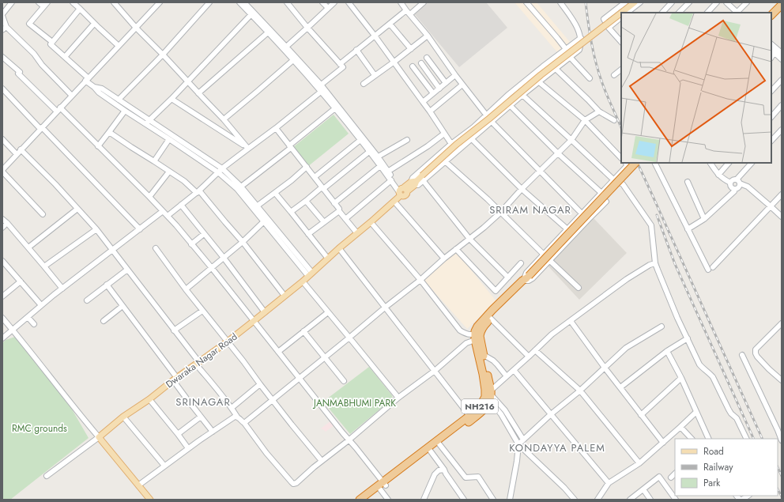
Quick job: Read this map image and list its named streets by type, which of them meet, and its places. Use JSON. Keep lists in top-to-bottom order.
{
  "streets": {
    "highway": ["NH216"],
    "main road": ["Dwaraka Nagar Road"]
  },
  "districts": ["SRIRAM NAGAR", "SRINAGAR", "KONDAYYA PALEM"],
  "parks": ["JANMABHUMI PARK", "RMC grounds"],
  "legend": ["Road", "Railway", "Park"]
}
